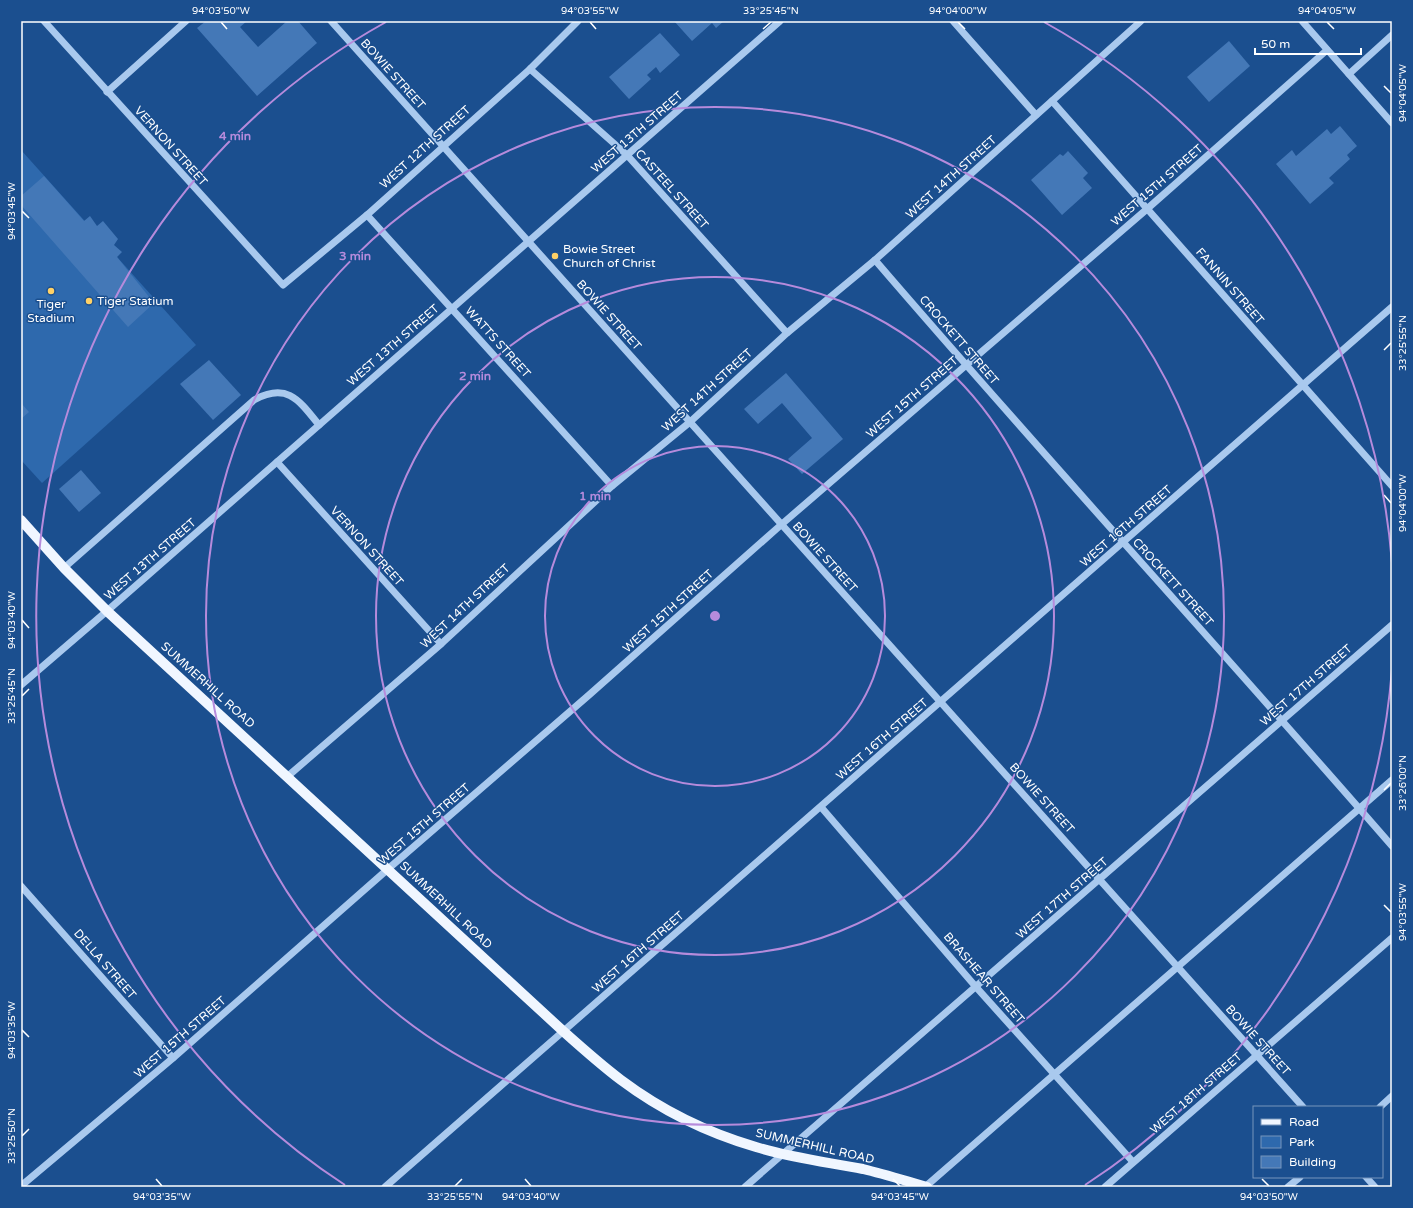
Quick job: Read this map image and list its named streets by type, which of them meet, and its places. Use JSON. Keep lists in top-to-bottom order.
{
  "streets": {
    "main road": ["SUMMERHILL ROAD"],
    "street": [
      "BOWIE STREET",
      "WEST 13TH STREET",
      "VERNON STREET",
      "WEST 12TH STREET",
      "WEST 14TH STREET",
      "WEST 15TH STREET",
      "CASTEEL STREET",
      "FANNIN STREET",
      "CROCKETT STREET",
      "WATTS STREET",
      "WEST 16TH STREET",
      "WEST 17TH STREET",
      "DELLA STREET",
      "BRASHEAR STREET",
      "WEST 18TH STREET"
    ]
  },
  "crossings": [
    ["BOWIE STREET", "WEST 13TH STREET"],
    ["BOWIE STREET", "WEST 12TH STREET"],
    ["BOWIE STREET", "WEST 14TH STREET"],
    ["BOWIE STREET", "WEST 15TH STREET"],
    ["BOWIE STREET", "WEST 16TH STREET"],
    ["BOWIE STREET", "WEST 17TH STREET"],
    ["BOWIE STREET", "WEST 18TH STREET"],
    ["WEST 13TH STREET", "VERNON STREET"],
    ["WEST 13TH STREET", "CASTEEL STREET"],
    ["WEST 13TH STREET", "WATTS STREET"],
    ["WEST 13TH STREET", "SUMMERHILL ROAD"],
    ["VERNON STREET", "WEST 12TH STREET"],
    ["VERNON STREET", "WEST 14TH STREET"],
    ["WEST 12TH STREET", "CASTEEL STREET"],
    ["WEST 12TH STREET", "WATTS STREET"],
    ["WEST 14TH STREET", "CASTEEL STREET"],
    ["WEST 14TH STREET", "FANNIN STREET"],
    ["WEST 14TH STREET", "CROCKETT STREET"],
    ["WEST 14TH STREET", "WATTS STREET"],
    ["WEST 14TH STREET", "SUMMERHILL ROAD"],
    ["WEST 15TH STREET", "FANNIN STREET"],
    ["WEST 15TH STREET", "CROCKETT STREET"],
    ["WEST 15TH STREET", "SUMMERHILL ROAD"],
    ["WEST 15TH STREET", "DELLA STREET"],
    ["FANNIN STREET", "WEST 16TH STREET"],
    ["CROCKETT STREET", "WEST 16TH STREET"],
    ["CROCKETT STREET", "WEST 17TH STREET"],
    ["WEST 16TH STREET", "SUMMERHILL ROAD"],
    ["WEST 16TH STREET", "BRASHEAR STREET"],
    ["SUMMERHILL ROAD", "WEST 17TH STREET"],
    ["WEST 17TH STREET", "BRASHEAR STREET"],
    ["BRASHEAR STREET", "WEST 18TH STREET"]
  ],
  "places": ["Bowie Street Church of Christ", "Tiger Stadium", "Tiger Statium"],
  "legend": ["Road", "Park", "Building"],
  "scale_bar": "50 m",
  "coordinates": [
    "94°03'50\"W",
    "94°03'55\"W",
    "33°25'45\"N",
    "94°04'00\"W",
    "94°04'05\"W",
    "94°03'45\"W",
    "33°25'55\"N",
    "94°03'40\"W",
    "33°26'00\"N",
    "94°03'35\"W",
    "33°25'50\"N"
  ],
  "rings": [
    "4 min",
    "3 min",
    "2 min",
    "1 min"
  ]
}
